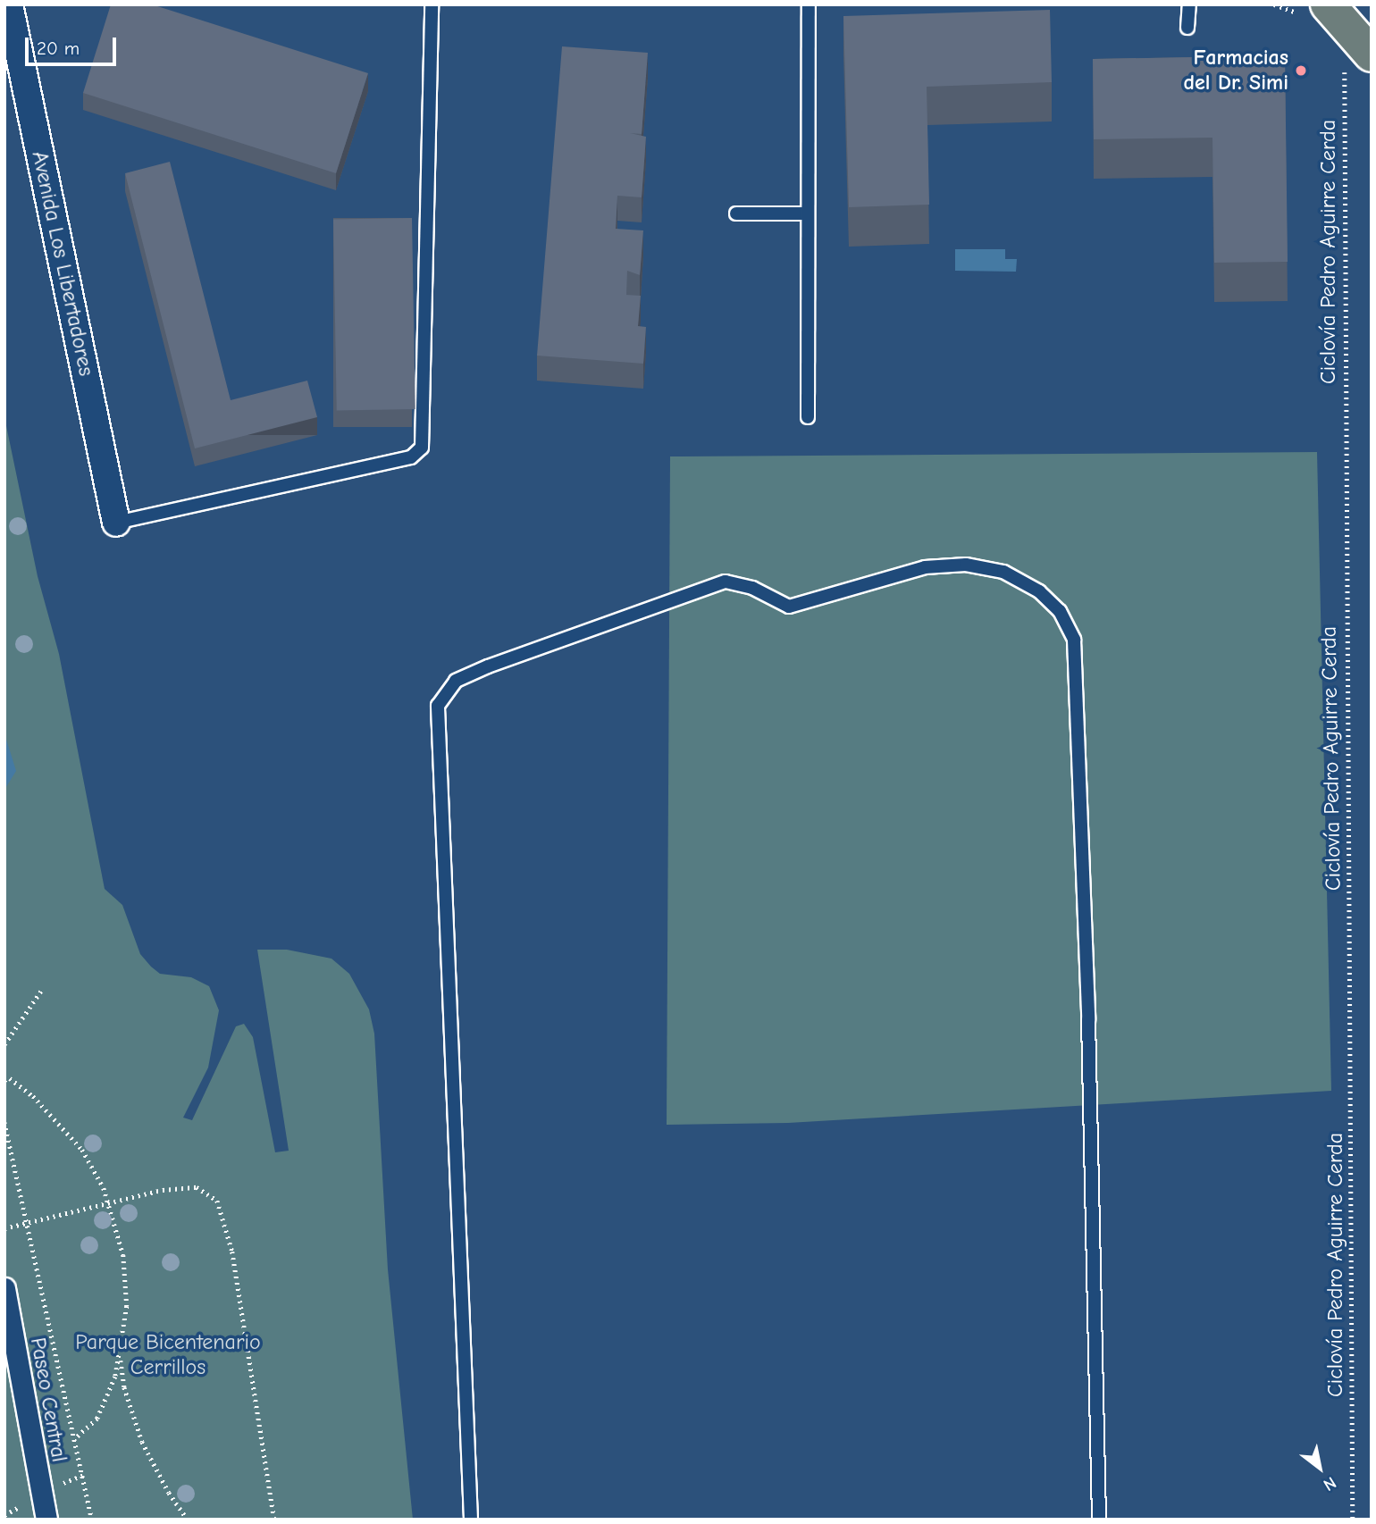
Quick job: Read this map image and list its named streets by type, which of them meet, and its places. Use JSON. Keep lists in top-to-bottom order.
{
  "streets": {
    "street": ["Avenida Los Libertadores", "Paseo Central"],
    "path": ["Ciclovía Pedro Aguirre Cerda"]
  },
  "parks": ["Parque Bicentenario Cerrillos"],
  "places": ["Farmacias del Dr. Simi"],
  "scale_bar": "20 m",
  "north": "bottom right"
}
